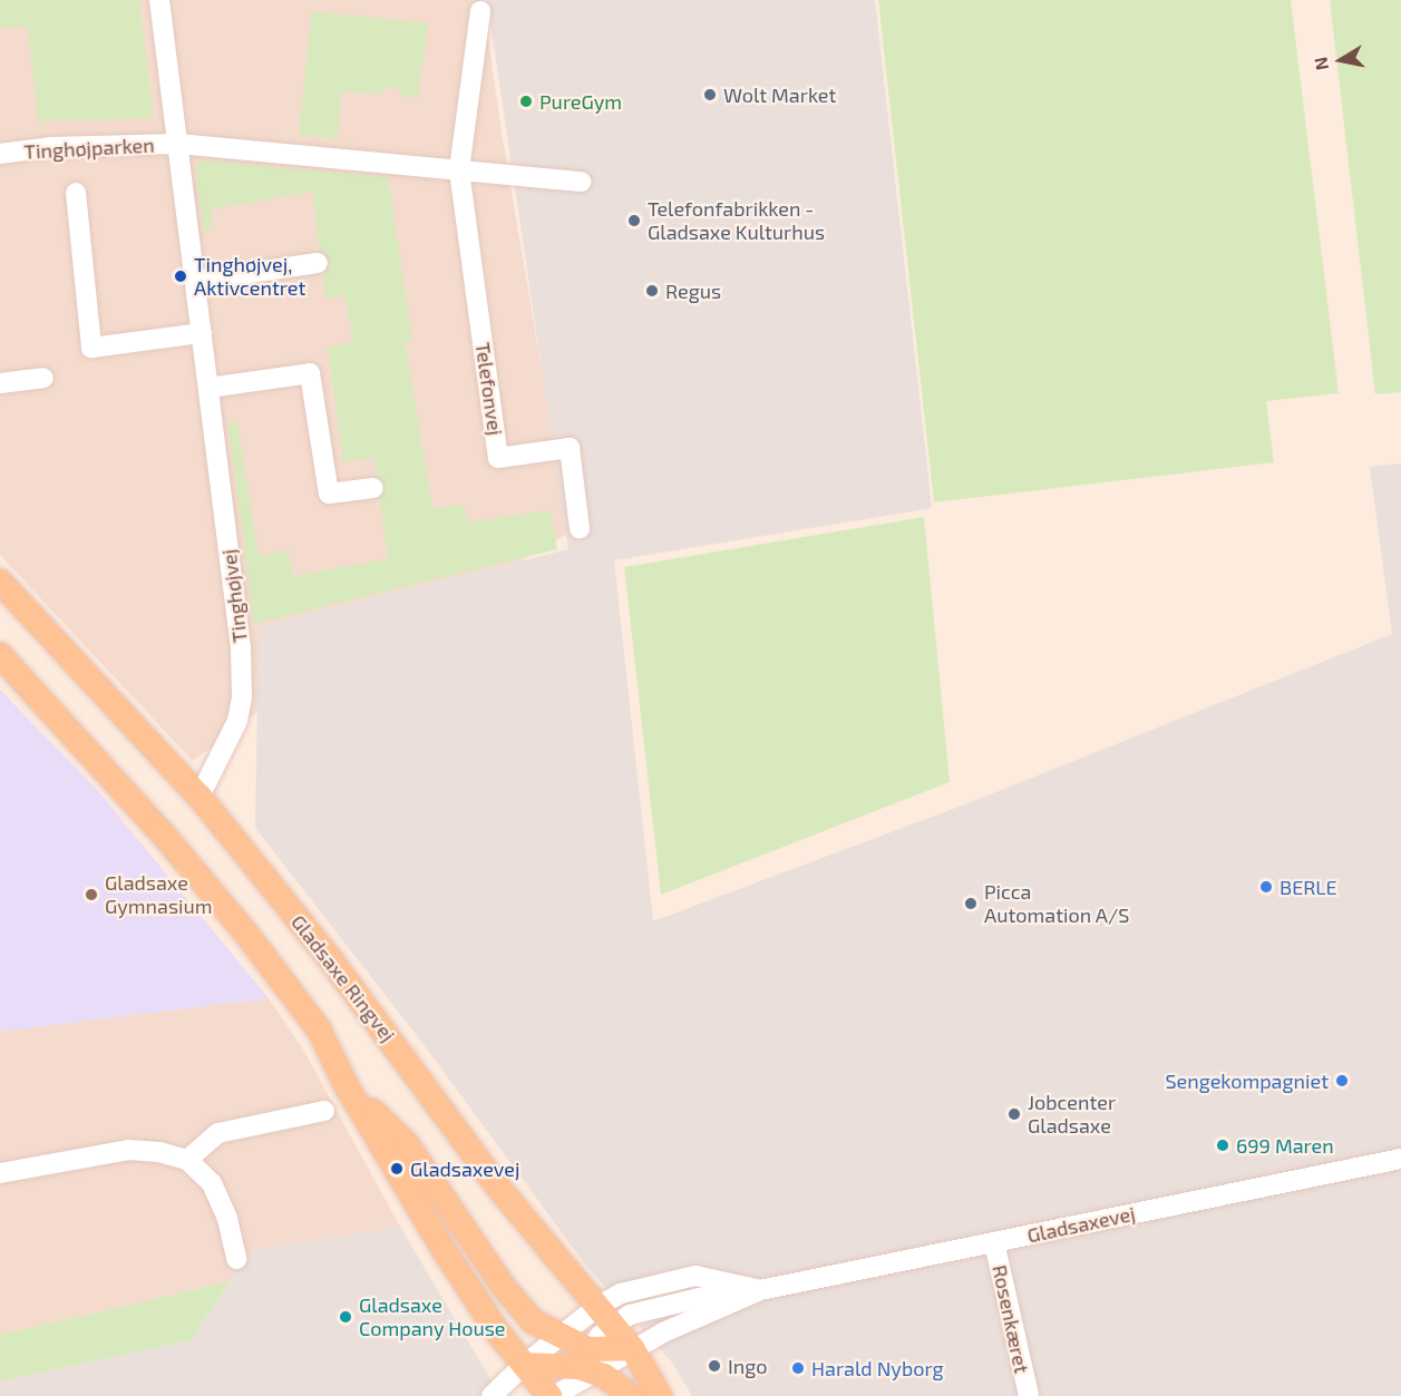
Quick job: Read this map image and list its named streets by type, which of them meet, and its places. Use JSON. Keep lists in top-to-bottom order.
{
  "streets": {
    "main road": ["Gladsaxe Ringvej"],
    "street": [
      "Tinghøjparken",
      "Telefonvej",
      "Tinghøjvej",
      "Gladsaxevej",
      "Rosenkæret"
    ]
  },
  "crossings": [
    ["Tinghøjparken", "Tinghøjvej"],
    ["Tinghøjvej", "Gladsaxe Ringvej"],
    ["Gladsaxe Ringvej", "Gladsaxevej"],
    ["Gladsaxevej", "Rosenkæret"]
  ],
  "places": [
    "Wolt Market",
    "PureGym",
    "Telefonfabrikken - Gladsaxe Kulturhus",
    "Tinghøjvej, Aktivcentret",
    "Regus",
    "BERLE",
    "Gladsaxe Gymnasium",
    "Picca Automation A/S",
    "Sengekompagniet",
    "Jobcenter Gladsaxe",
    "699 Maren",
    "Gladsaxevej",
    "Gladsaxe Company House",
    "Ingo",
    "Harald Nyborg"
  ],
  "north": "left"
}
